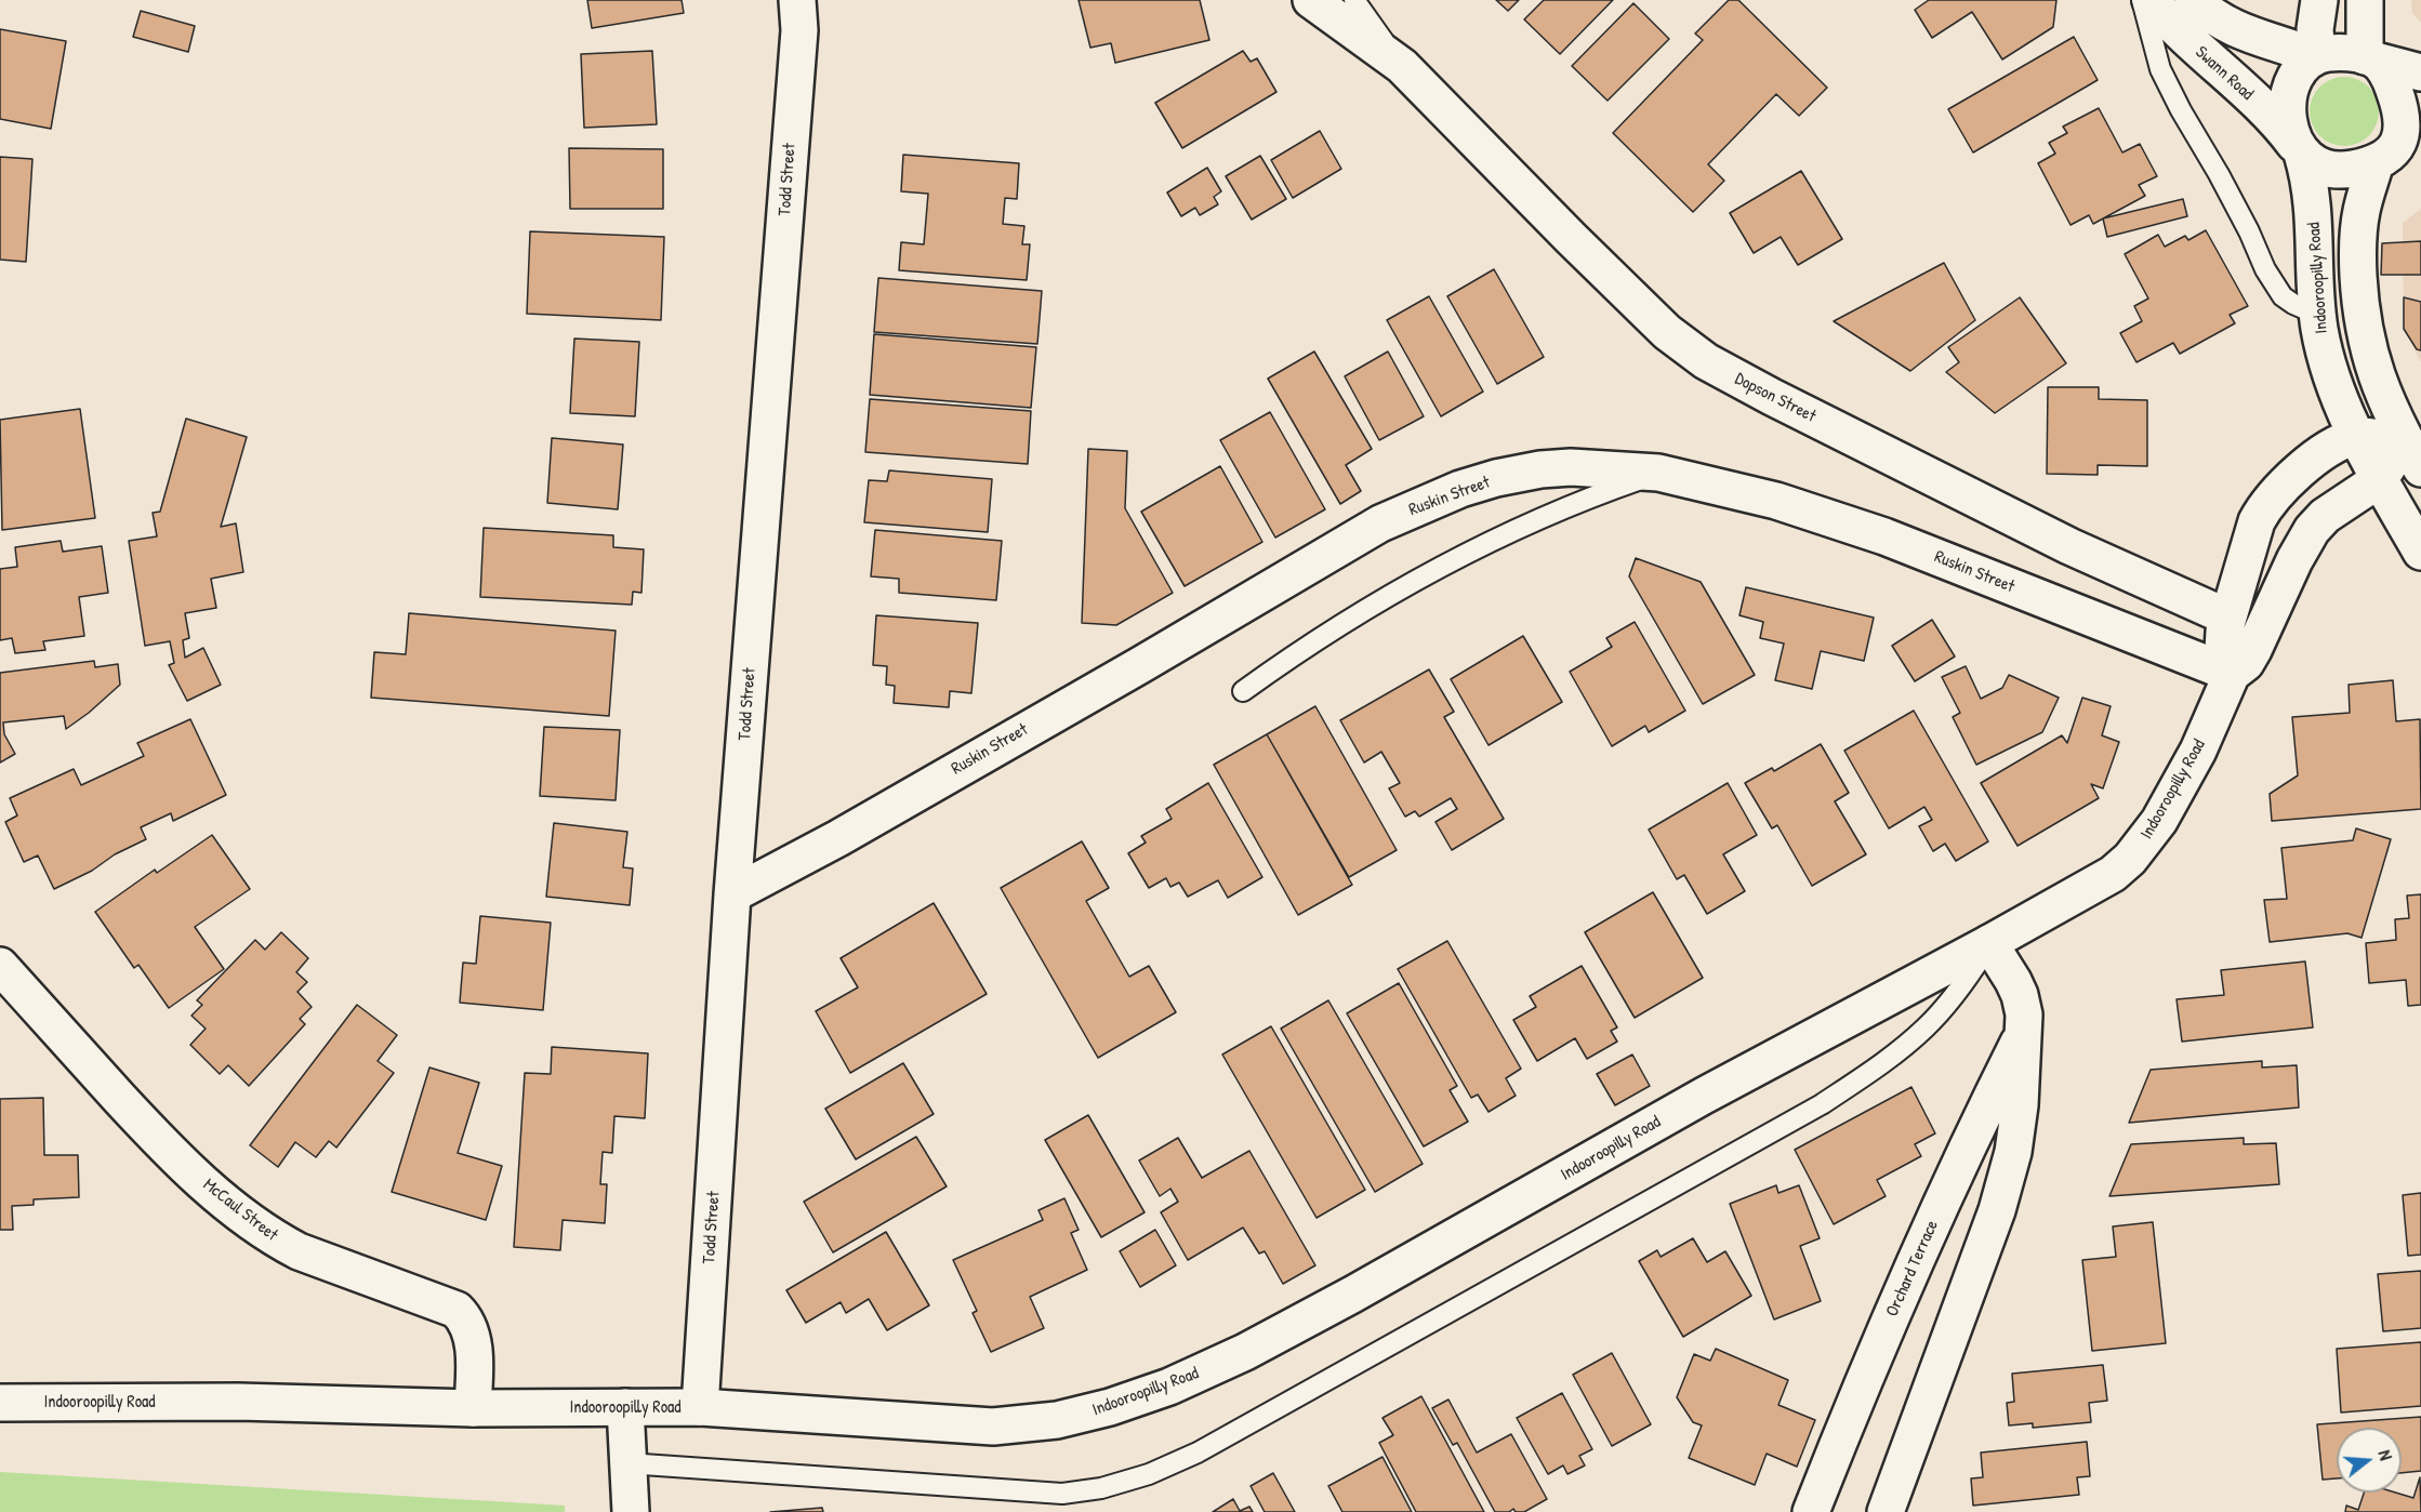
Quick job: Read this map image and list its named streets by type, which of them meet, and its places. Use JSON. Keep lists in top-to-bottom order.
{
  "streets": {
    "street": [
      "Swann Road",
      "Todd Street",
      "Indooroopilly Road",
      "Dopson Street",
      "Ruskin Street",
      "McCaul Street",
      "Orchard Terrace"
    ]
  },
  "crossings": [
    ["Swann Road", "Indooroopilly Road"],
    ["Todd Street", "Indooroopilly Road"],
    ["Todd Street", "Ruskin Street"],
    ["Indooroopilly Road", "Ruskin Street"],
    ["Indooroopilly Road", "McCaul Street"]
  ],
  "north": "right"
}
